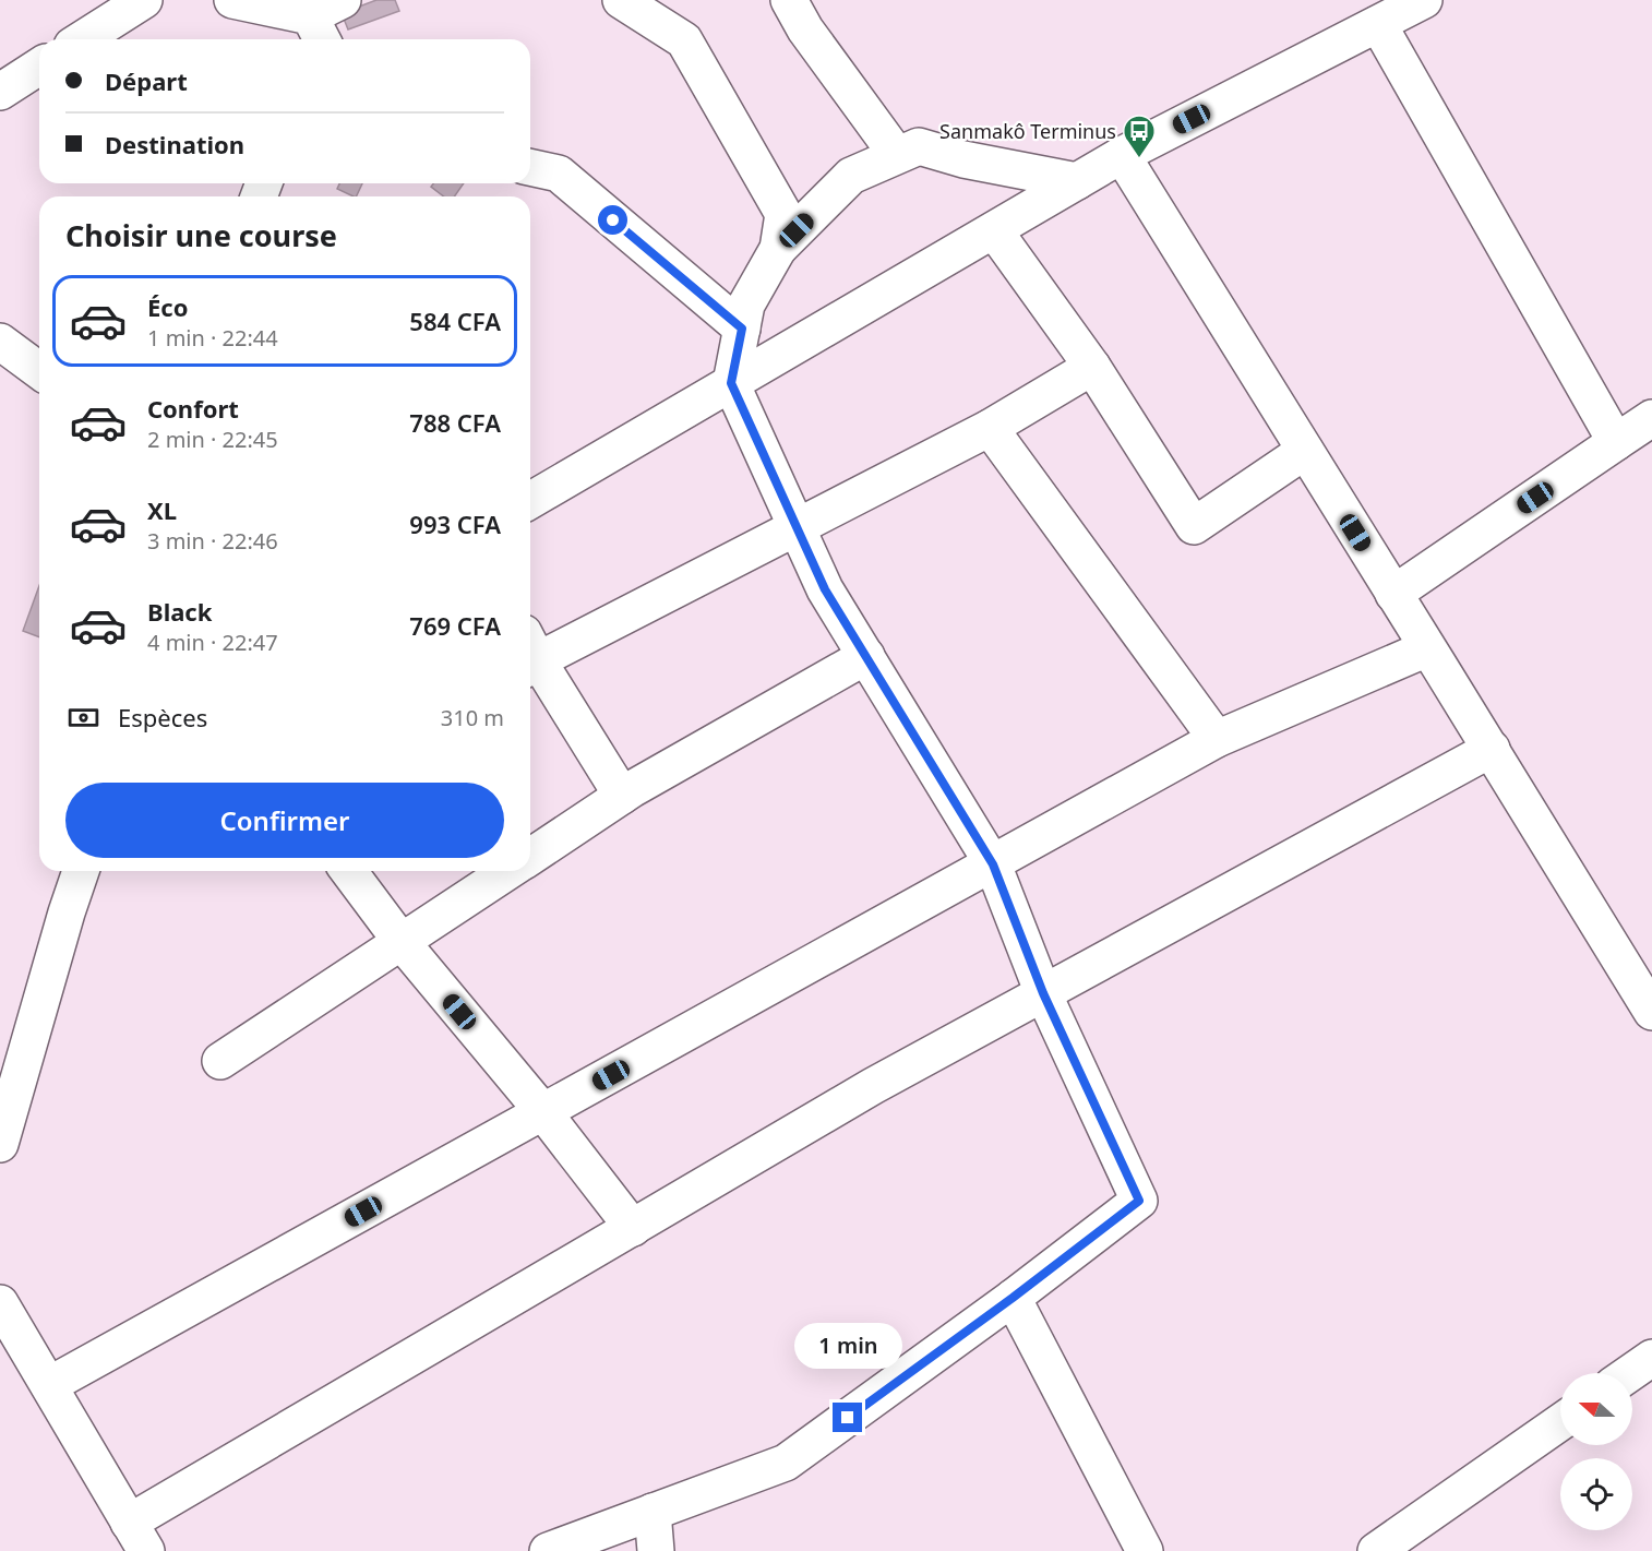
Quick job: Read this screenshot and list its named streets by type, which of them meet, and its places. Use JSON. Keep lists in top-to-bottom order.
{
  "places": {
    "bus stop": ["Sanmakô Terminus"]
  },
  "north": "left",
  "page": {
    "banner": ["Départ", "Destination"],
    "heading": "Choisir une course",
    "list": [
      {
        "name": "Éco",
        "note": "1 min · 22:44",
        "value": "584 CFA"
      },
      {
        "name": "Confort",
        "note": "2 min · 22:45",
        "value": "788 CFA"
      },
      {
        "name": "XL",
        "note": "3 min · 22:46",
        "value": "993 CFA"
      },
      {
        "name": "Black",
        "note": "4 min · 22:47",
        "value": "769 CFA"
      }
    ],
    "pay": ["Espèces", "310 m"],
    "buttons": "Confirmer",
    "bubble": "1 min"
  }
}
